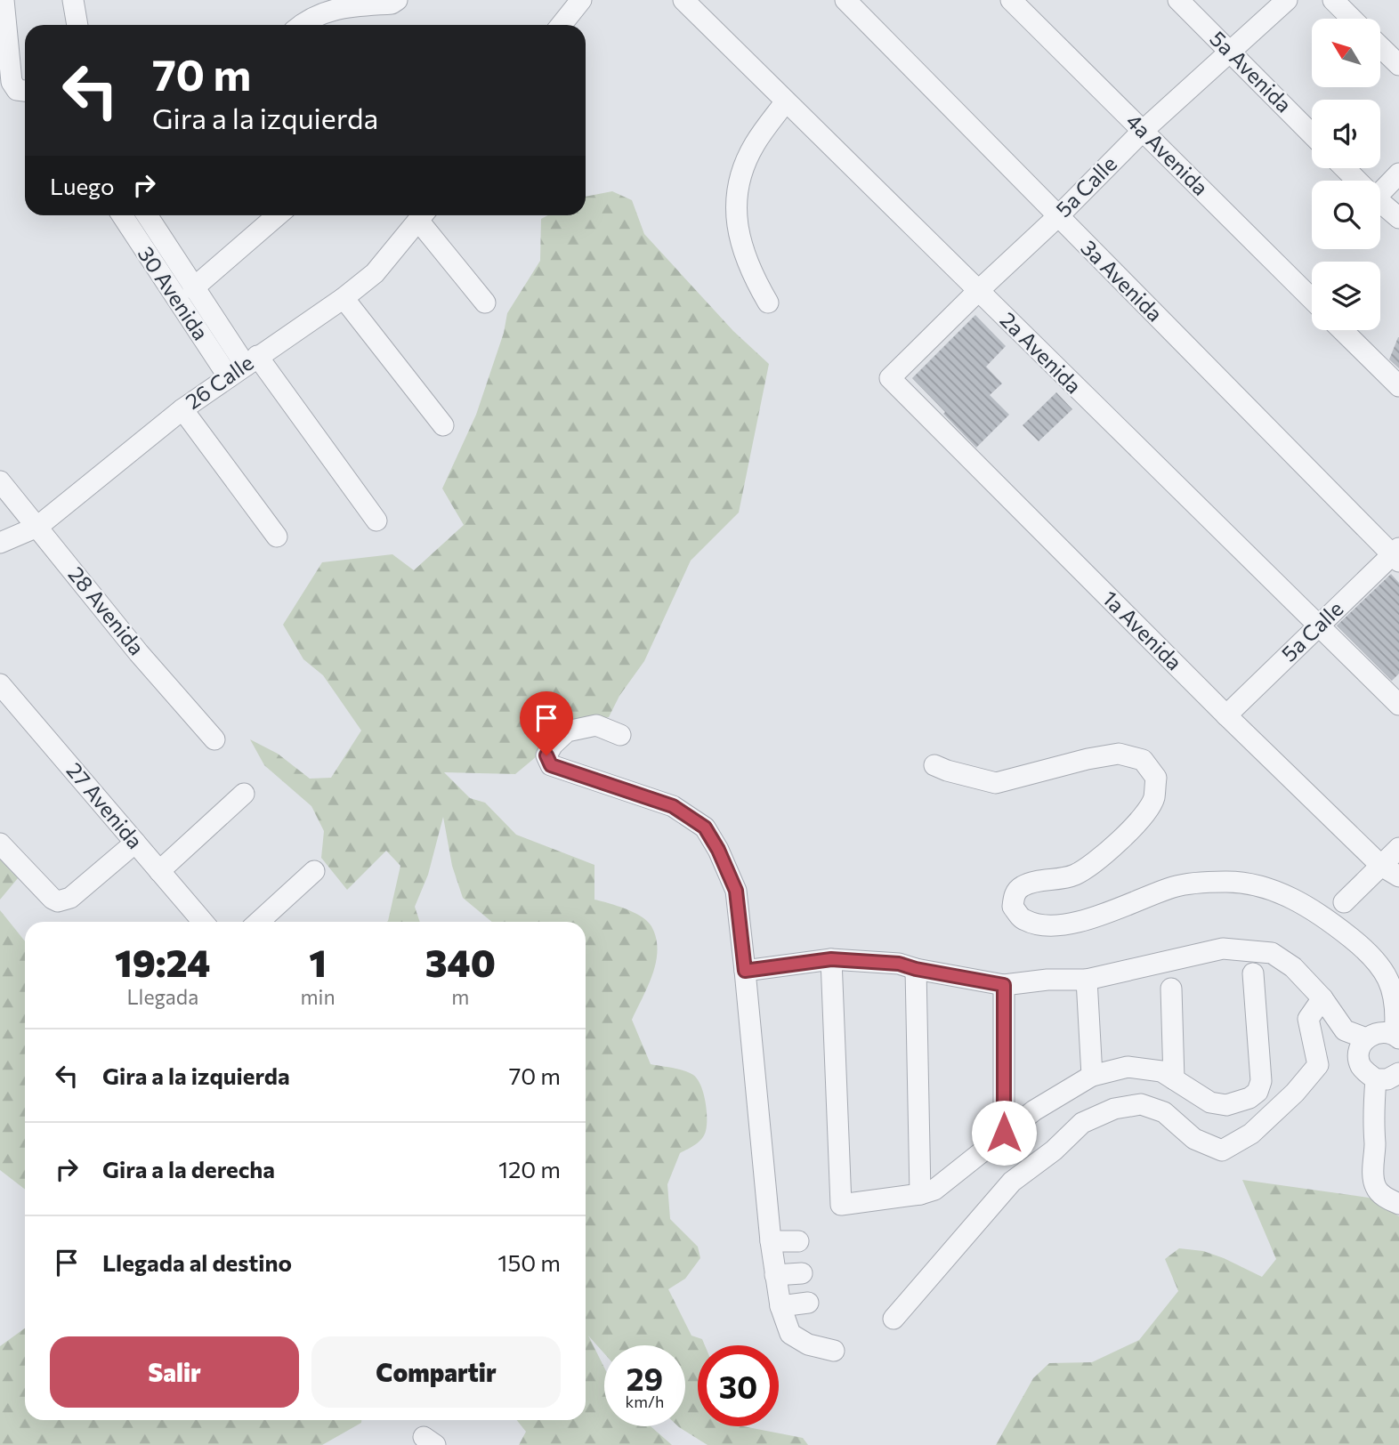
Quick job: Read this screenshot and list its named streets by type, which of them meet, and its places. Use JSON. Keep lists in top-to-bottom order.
{
  "streets": {
    "street": [
      "5a Avenida",
      "4a Avenida",
      "5a Calle",
      "3a Avenida",
      "30 Avenida",
      "2a Avenida",
      "26 Calle",
      "28 Avenida",
      "1a Avenida",
      "27 Avenida"
    ]
  },
  "crossings": [
    ["5a Avenida", "5a Calle"],
    ["4a Avenida", "5a Calle"],
    ["5a Calle", "3a Avenida"],
    ["5a Calle", "2a Avenida"],
    ["5a Calle", "1a Avenida"],
    ["30 Avenida", "26 Calle"],
    ["26 Calle", "28 Avenida"]
  ],
  "north": "top left",
  "page": {
    "turn": ["70 m", "Gira a la izquierda"],
    "then": "Luego",
    "eta": [
      "19:24",
      "Llegada",
      "1",
      "min",
      "340",
      "m"
    ],
    "list": [
      {
        "name": "Gira a la izquierda",
        "value": "70 m"
      },
      {
        "name": "Gira a la derecha",
        "value": "120 m"
      },
      {
        "name": "Llegada al destino",
        "value": "150 m"
      }
    ],
    "buttons": ["Salir", "Compartir"],
    "speed": "29 km/h",
    "limit": "30"
  }
}
